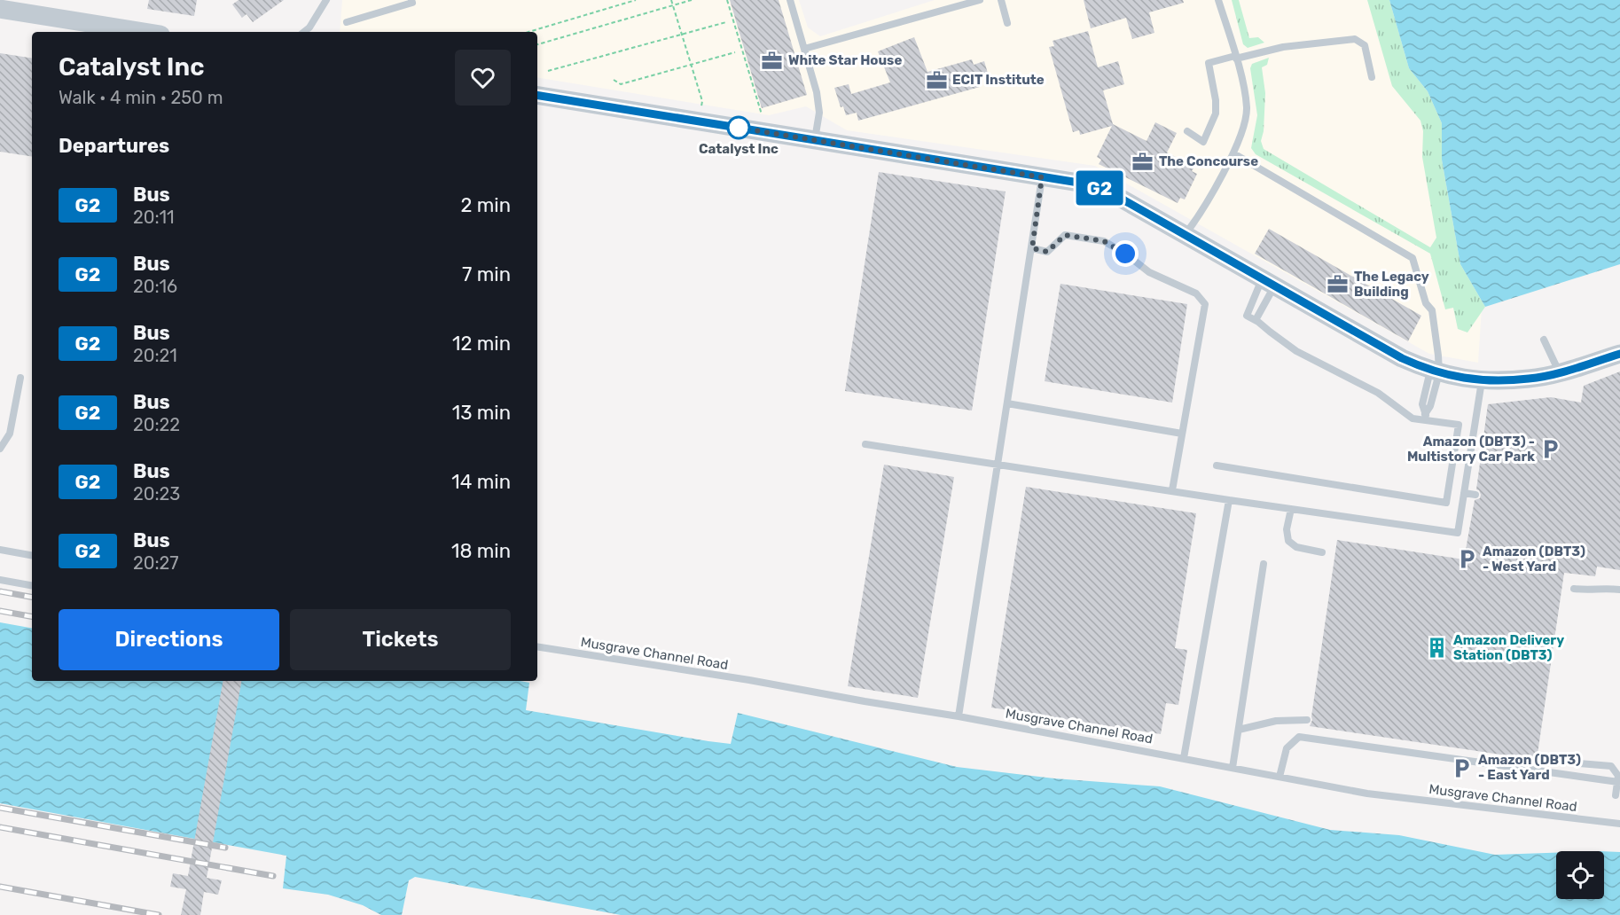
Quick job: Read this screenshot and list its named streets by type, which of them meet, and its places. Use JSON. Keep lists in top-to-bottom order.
{
  "streets": {
    "lane": ["Musgrave Channel Road"]
  },
  "places": {
    "office": [
      "White Star House",
      "ECIT Institute",
      "The Concourse",
      "The Legacy Building"
    ],
    "other": ["Catalyst Inc"],
    "parking": ["Amazon (DBT3) - Multistory Car Park", "Amazon (DBT3) - West Yard", "Amazon (DBT3) - East Yard"],
    "building": ["Amazon Delivery Station (DBT3)"]
  },
  "lines": ["bus line G2"],
  "page": {
    "on_map": "G2",
    "heading": [
      ["Catalyst Inc", "Walk · 4 min · 250 m"],
      "Departures"
    ],
    "list": [
      {
        "mark": "G2",
        "name": "Bus",
        "note": "20:11",
        "value": "2 min"
      },
      {
        "mark": "G2",
        "name": "Bus",
        "note": "20:16",
        "value": "7 min"
      },
      {
        "mark": "G2",
        "name": "Bus",
        "note": "20:21",
        "value": "12 min"
      },
      {
        "mark": "G2",
        "name": "Bus",
        "note": "20:22",
        "value": "13 min"
      },
      {
        "mark": "G2",
        "name": "Bus",
        "note": "20:23",
        "value": "14 min"
      },
      {
        "mark": "G2",
        "name": "Bus",
        "note": "20:27",
        "value": "18 min"
      }
    ],
    "buttons": ["Directions", "Tickets"]
  }
}
